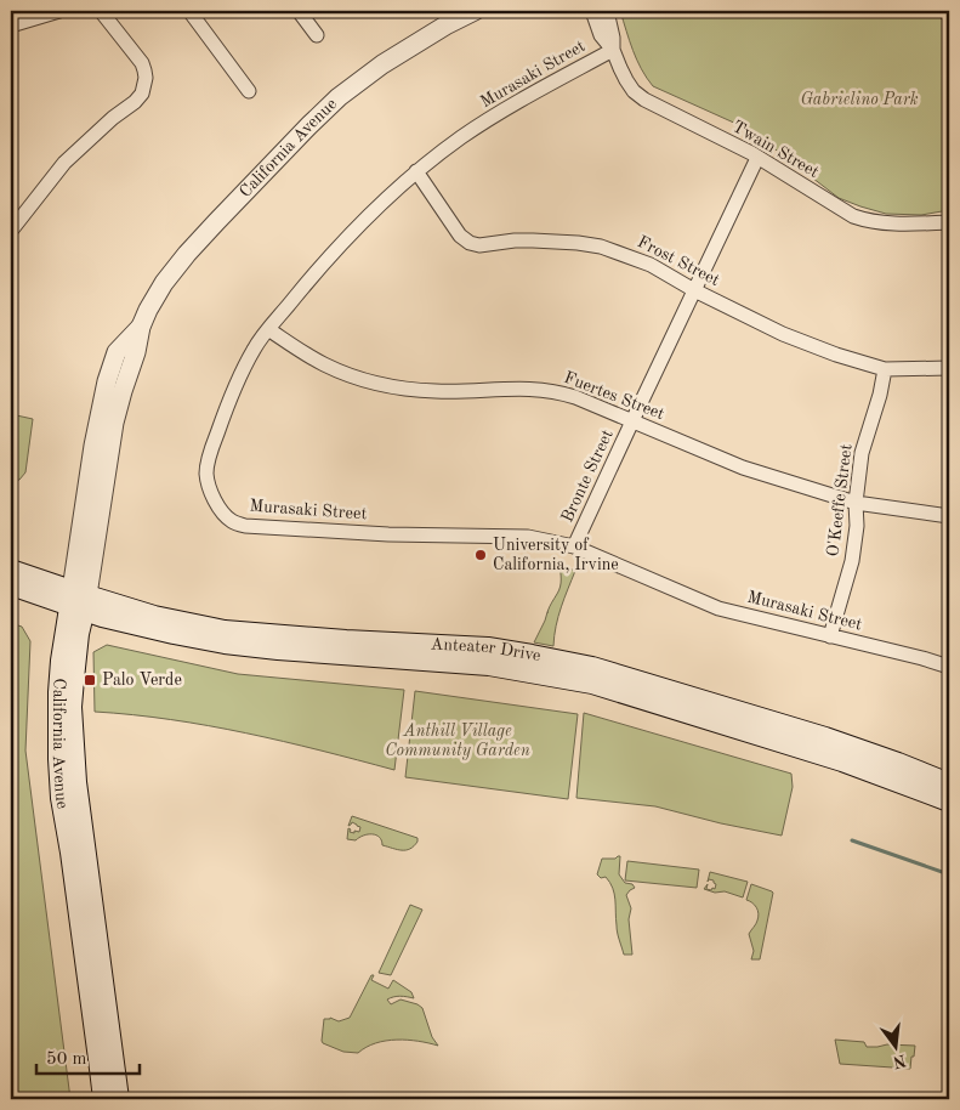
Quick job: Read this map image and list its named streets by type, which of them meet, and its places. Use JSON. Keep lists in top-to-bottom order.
{
  "streets": {
    "main road": ["California Avenue", "Anteater Drive"],
    "street": [
      "Murasaki Street",
      "Twain Street",
      "Frost Street",
      "Fuertes Street",
      "Bronte Street",
      "O'Keeffe Street"
    ]
  },
  "crossings": [
    ["Murasaki Street", "Twain Street"],
    ["Murasaki Street", "Frost Street"],
    ["Murasaki Street", "Fuertes Street"],
    ["Murasaki Street", "Bronte Street"],
    ["Murasaki Street", "O'Keeffe Street"],
    ["California Avenue", "Anteater Drive"],
    ["Twain Street", "Bronte Street"],
    ["Frost Street", "Bronte Street"],
    ["Frost Street", "O'Keeffe Street"],
    ["Fuertes Street", "Bronte Street"],
    ["Fuertes Street", "O'Keeffe Street"]
  ],
  "parks": ["Gabrielino Park", "Anthill Village Community Garden"],
  "places": {
    "other": ["University of California, Irvine"],
    "transit": ["Palo Verde"]
  },
  "scale_bar": "50 m",
  "north": "bottom"
}
